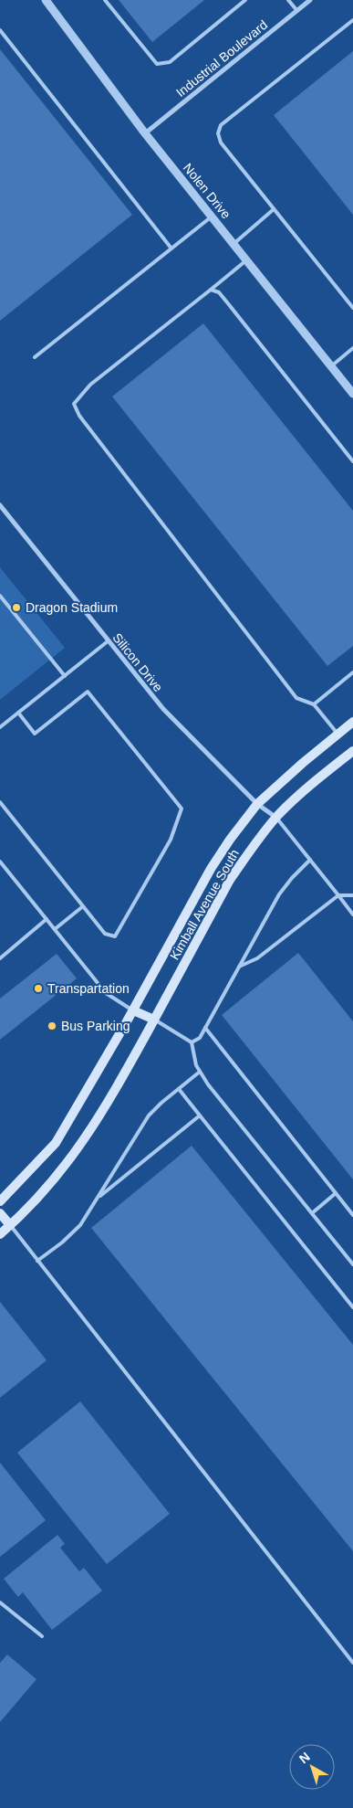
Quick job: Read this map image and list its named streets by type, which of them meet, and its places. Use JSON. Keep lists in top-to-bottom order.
{
  "streets": {
    "main road": ["Kimball Avenue South"],
    "street": ["Industrial Boulevard", "Nolen Drive", "Silicon Drive"]
  },
  "crossings": [
    ["Industrial Boulevard", "Nolen Drive"],
    ["Silicon Drive", "Kimball Avenue South"]
  ],
  "places": ["Dragon Stadium", "Transpartation", "Bus Parking"],
  "north": "top left"
}
